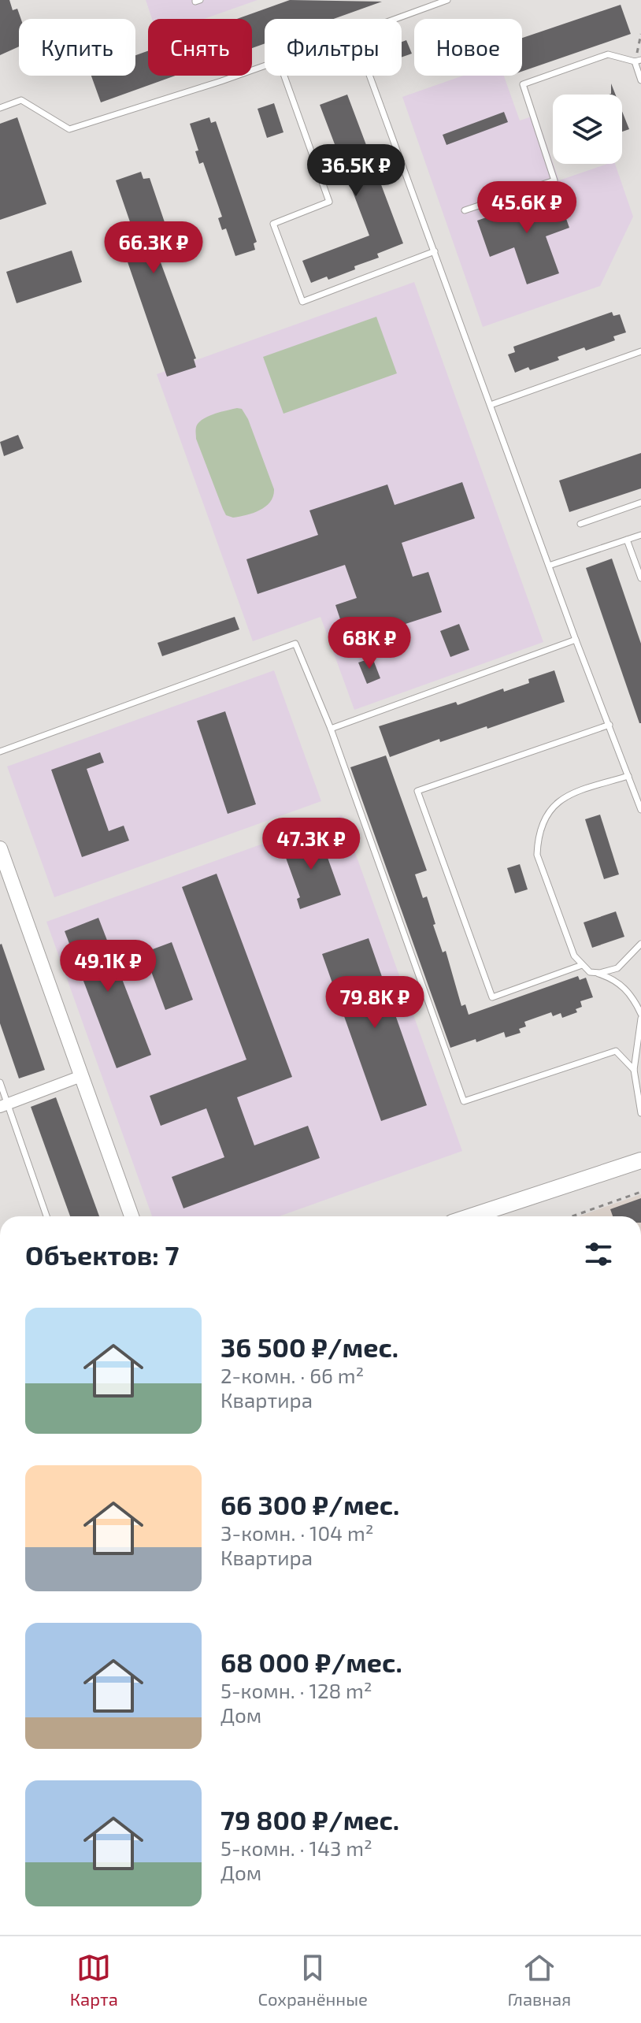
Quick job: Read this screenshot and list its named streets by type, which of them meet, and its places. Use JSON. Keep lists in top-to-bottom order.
{
  "page": {
    "chip": [
      "Купить",
      "Снять",
      "Фильтры",
      "Новое"
    ],
    "price": [
      "36.5K ₽",
      "45.6K ₽",
      "66.3K ₽",
      "68K ₽",
      "47.3K ₽",
      "49.1K ₽",
      "79.8K ₽"
    ],
    "heading": "Объектов: 7",
    "list": [
      {
        "name": "36 500 ₽/мес.",
        "note": "2-комн. · 66 m² · Квартира"
      },
      {
        "name": "66 300 ₽/мес.",
        "note": "3-комн. · 104 m² · Квартира"
      },
      {
        "name": "68 000 ₽/мес.",
        "note": "5-комн. · 128 m² · Дом"
      },
      {
        "name": "79 800 ₽/мес.",
        "note": "5-комн. · 143 m² · Дом"
      }
    ],
    "tabs": ["Карта", "Сохранённые", "Главная"]
  }
}
